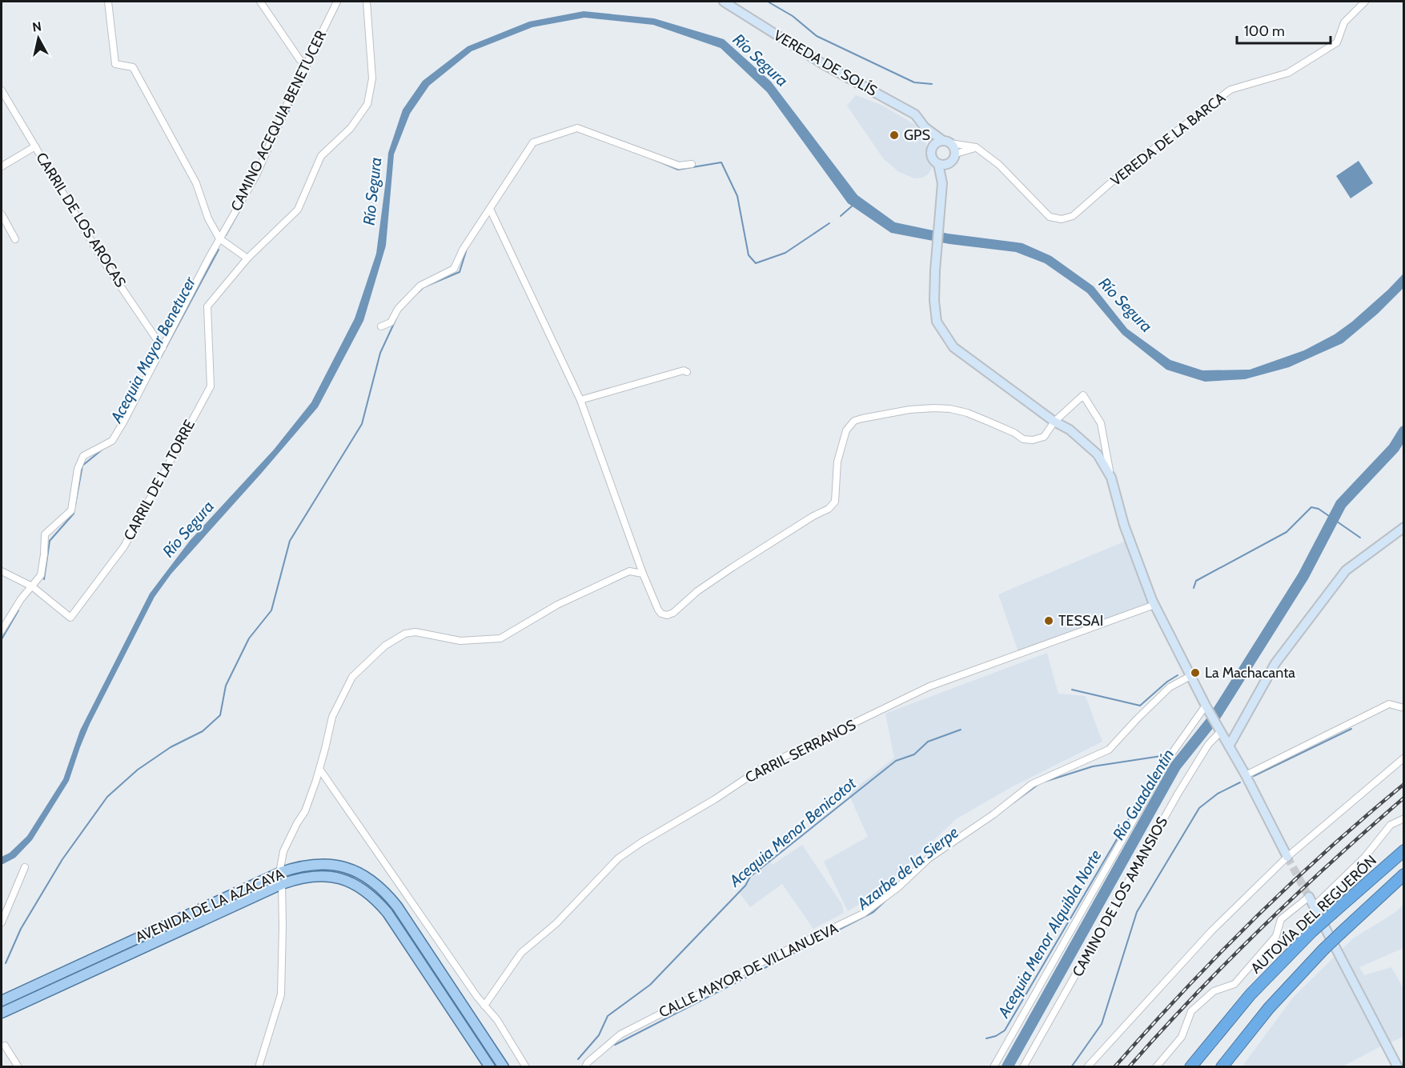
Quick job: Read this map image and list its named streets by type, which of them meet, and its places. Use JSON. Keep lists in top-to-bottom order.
{
  "streets": {
    "highway": ["AUTOVÍA DEL REGUERÓN"],
    "main road": ["AVENIDA DE LA AZACAYA"],
    "street": [
      "VEREDA DE SOLÍS",
      "CAMINO ACEQUIA BENETUCER",
      "VEREDA DE LA BARCA",
      "CARRIL DE LOS AROCAS",
      "CARRIL DE LA TORRE",
      "CARRIL SERRANOS",
      "CAMINO DE LOS AMANSIOS",
      "CALLE MAYOR DE VILLANUEVA"
    ]
  },
  "crossings": [
    ["CAMINO ACEQUIA BENETUCER", "CARRIL DE LOS AROCAS"],
    ["CAMINO ACEQUIA BENETUCER", "CARRIL DE LA TORRE"]
  ],
  "water": [
    "Río Segura",
    "Acequia Mayor Benetucer",
    "Río Guadalentín",
    "Acequia Menor Benicotot",
    "Azarbe de la Sierpe",
    "Acequia Menor Alquibla Norte"
  ],
  "places": ["GPS", "TESSAI", "La Machacanta"],
  "scale_bar": "100 m",
  "north": "top"
}
